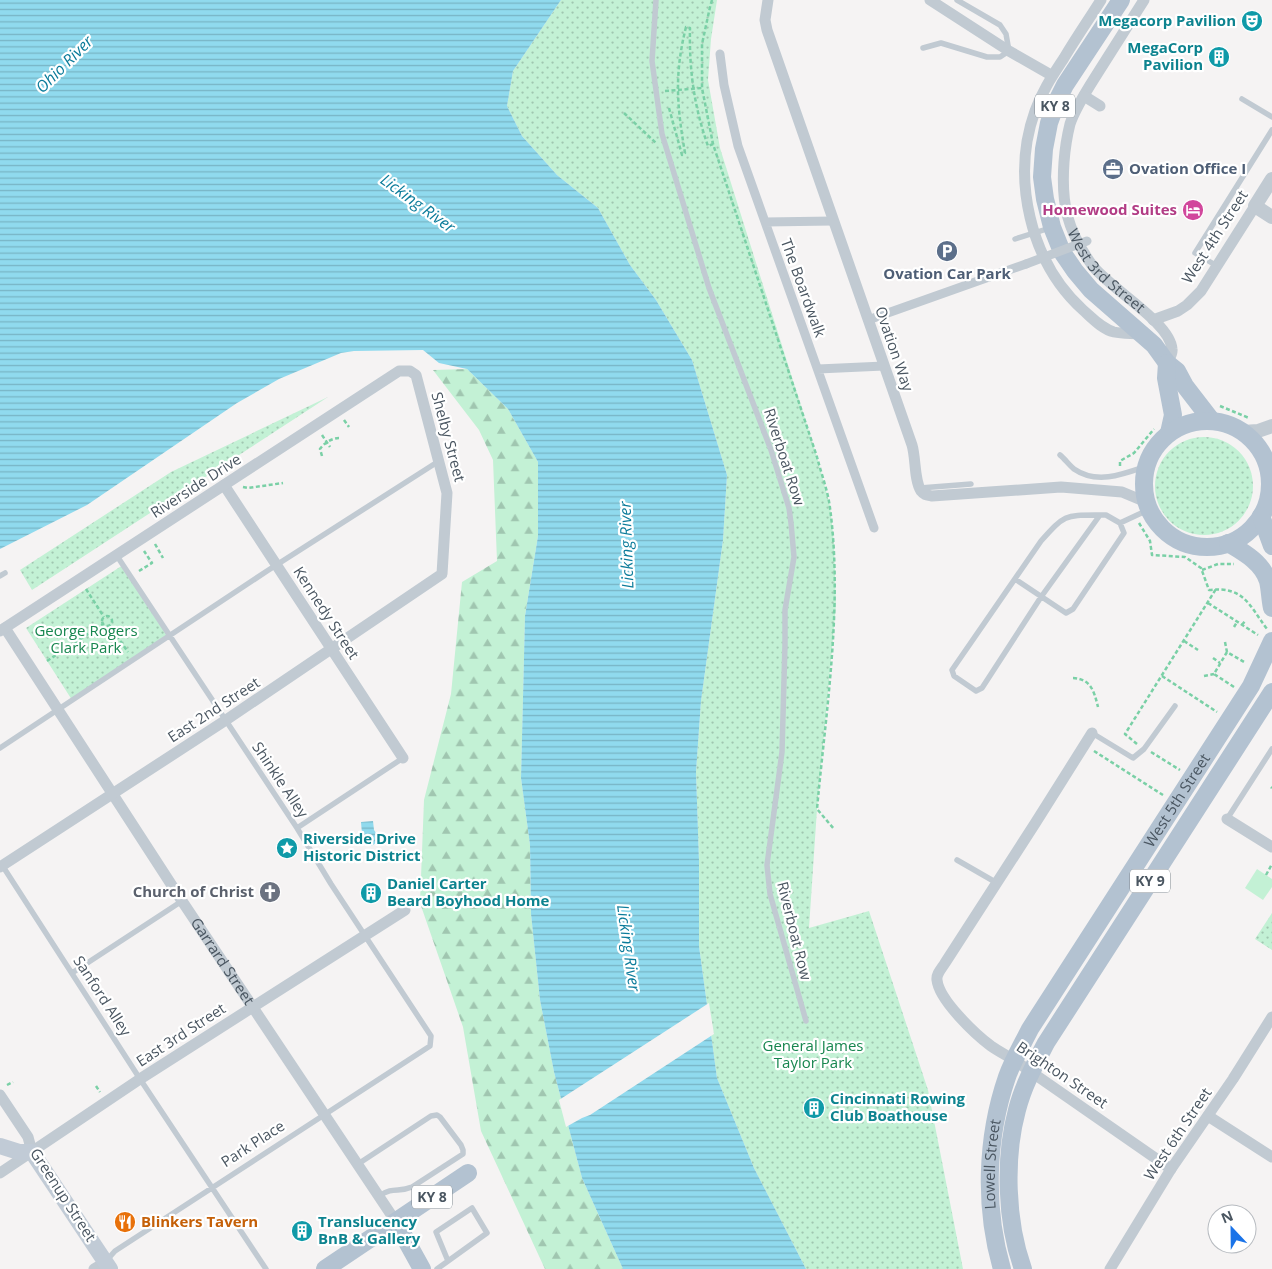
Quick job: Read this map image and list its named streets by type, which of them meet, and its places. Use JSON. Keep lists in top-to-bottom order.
{
  "streets": {
    "main road": [
      "KY 8",
      "West 3rd Street",
      "West 5th Street",
      "KY 9",
      "Garrard Street",
      "Lowell Street",
      "Greenup Street"
    ],
    "street": [
      "West 4th Street",
      "The Boardwalk",
      "Ovation Way",
      "Shelby Street",
      "Riverside Drive",
      "Kennedy Street",
      "East 2nd Street",
      "East 3rd Street",
      "Brighton Street",
      "West 6th Street"
    ],
    "lane": [
      "Riverboat Row",
      "Shinkle Alley",
      "Sanford Alley",
      "Park Place"
    ]
  },
  "crossings": [
    ["KY 8", "West 3rd Street"],
    ["KY 8", "Garrard Street"],
    ["West 4th Street", "West 3rd Street"],
    ["Shelby Street", "Riverside Drive"],
    ["Shelby Street", "East 2nd Street"],
    ["Riverside Drive", "Kennedy Street"],
    ["Riverside Drive", "Shinkle Alley"],
    ["Riverside Drive", "Garrard Street"],
    ["Kennedy Street", "East 2nd Street"],
    ["East 2nd Street", "Shinkle Alley"],
    ["East 2nd Street", "Garrard Street"],
    ["East 2nd Street", "Sanford Alley"],
    ["Shinkle Alley", "East 3rd Street"],
    ["Shinkle Alley", "Park Place"],
    ["West 5th Street", "Brighton Street"],
    ["West 5th Street", "Lowell Street"],
    ["Garrard Street", "East 3rd Street"],
    ["Garrard Street", "Park Place"],
    ["Sanford Alley", "East 3rd Street"],
    ["Sanford Alley", "Park Place"],
    ["East 3rd Street", "Greenup Street"],
    ["Brighton Street", "West 6th Street"],
    ["Brighton Street", "Lowell Street"],
    ["Park Place", "Greenup Street"]
  ],
  "water": ["Ohio River", "Licking River"],
  "parks": ["George Rogers Clark Park", "General James Taylor Park"],
  "places": {
    "theatre": ["Megacorp Pavilion"],
    "building": [
      "MegaCorp Pavilion",
      "Daniel Carter Beard Boyhood Home",
      "Cincinnati Rowing Club Boathouse",
      "Translucency BnB & Gallery"
    ],
    "office": ["Ovation Office I"],
    "hotel": ["Homewood Suites"],
    "parking": ["Ovation Car Park"],
    "place": ["Riverside Drive Historic District"],
    "church": ["Church of Christ"],
    "restaurant": ["Blinkers Tavern"]
  },
  "north": "top"
}
